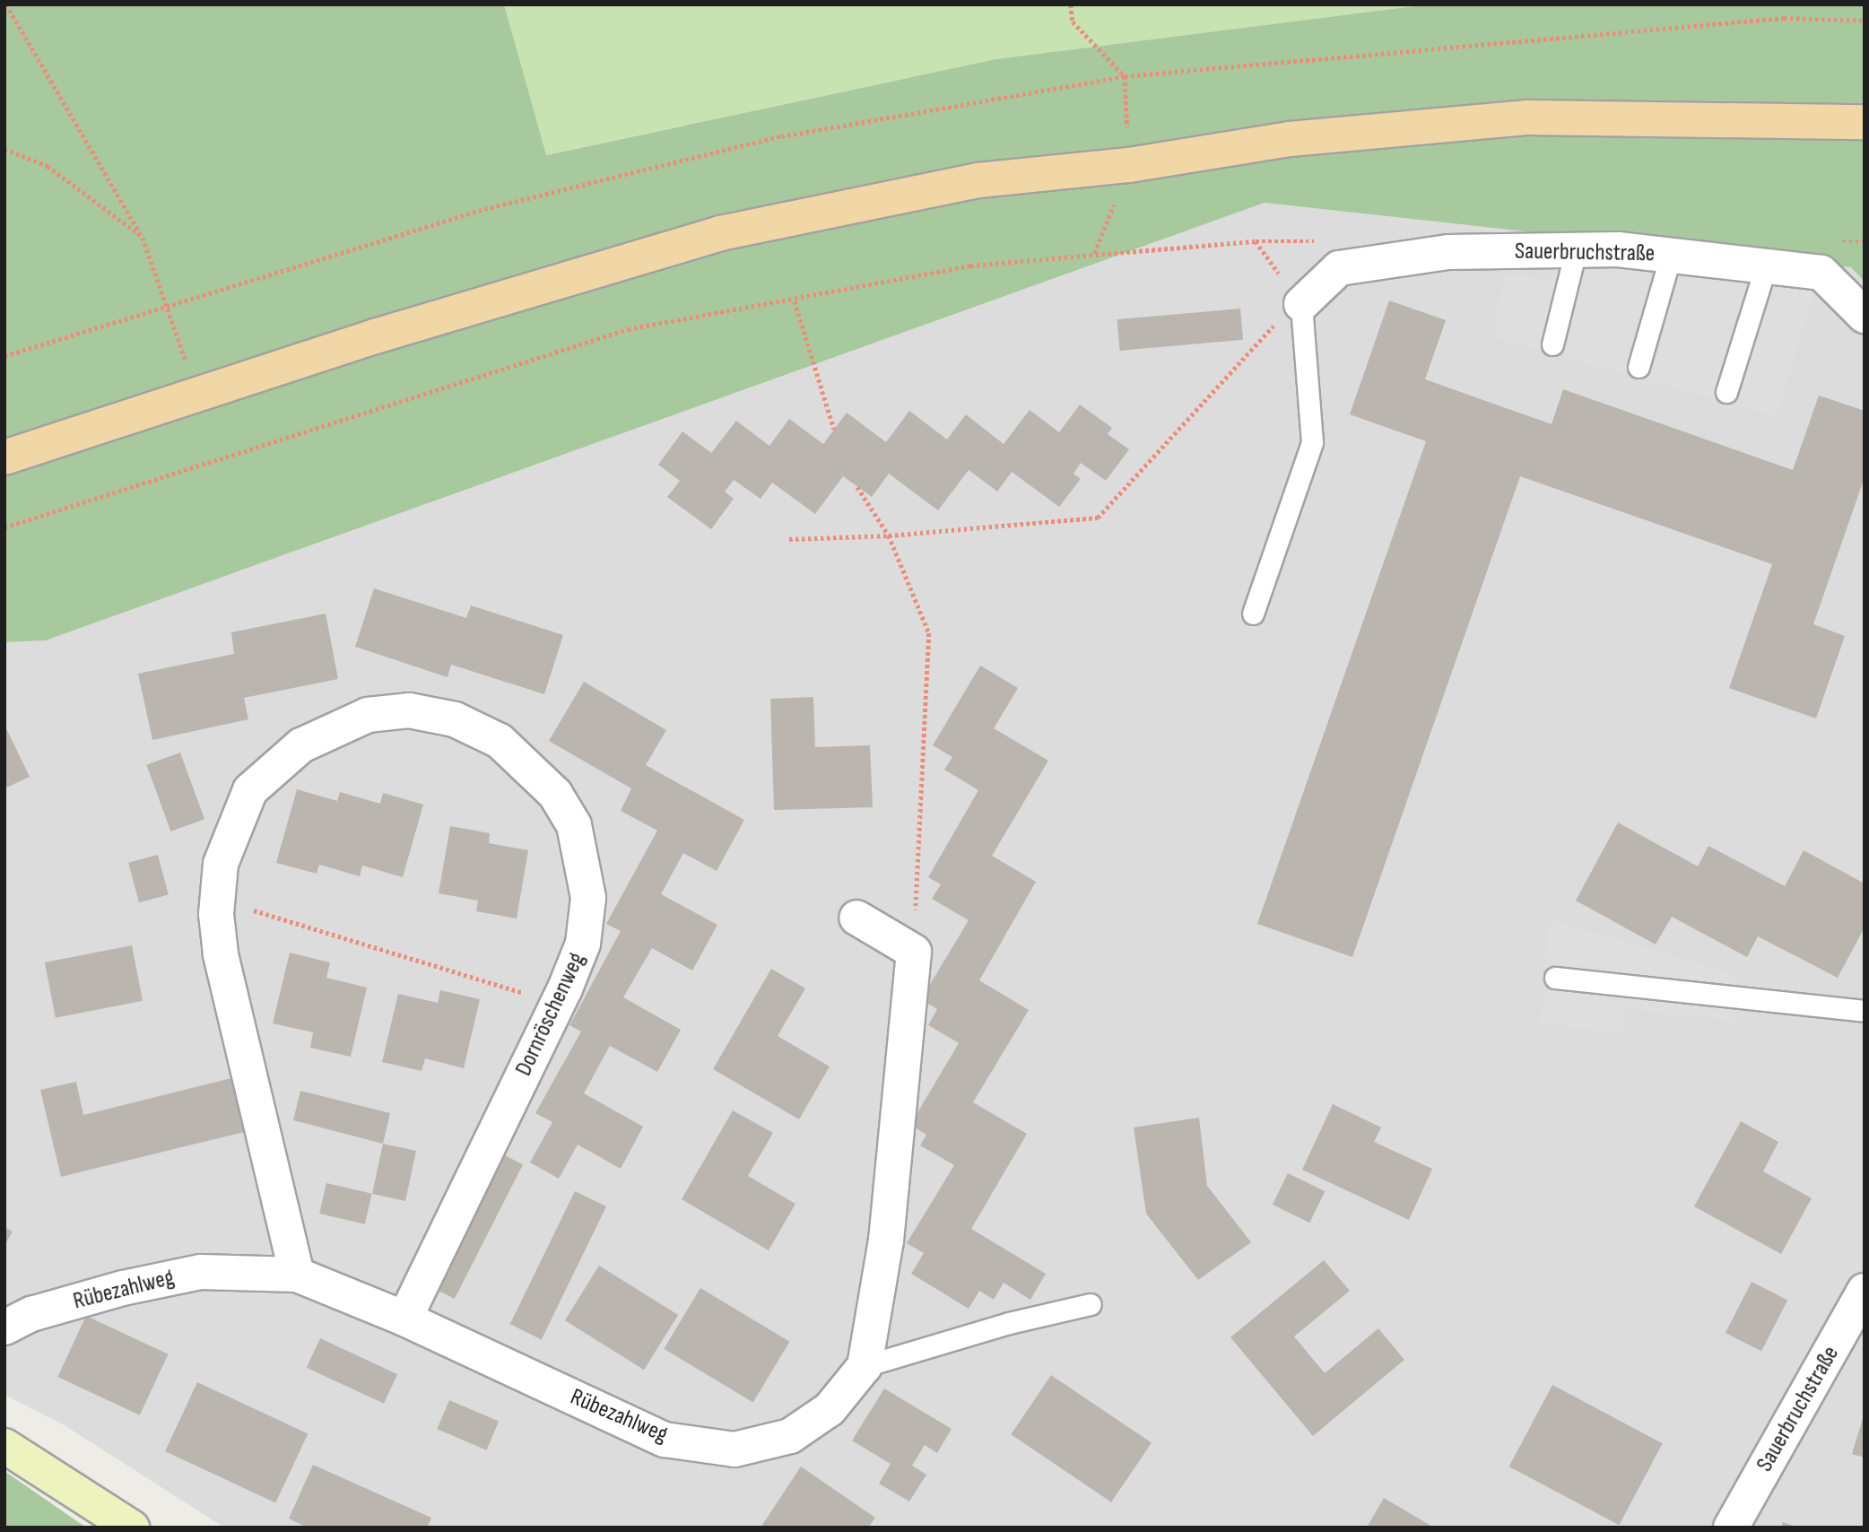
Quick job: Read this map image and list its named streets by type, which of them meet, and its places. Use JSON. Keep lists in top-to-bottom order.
{
  "streets": {
    "street": ["Sauerbruchstraße", "Dornröschenweg", "Rübezahlweg"]
  },
  "crossings": [
    ["Dornröschenweg", "Rübezahlweg"]
  ]
}
